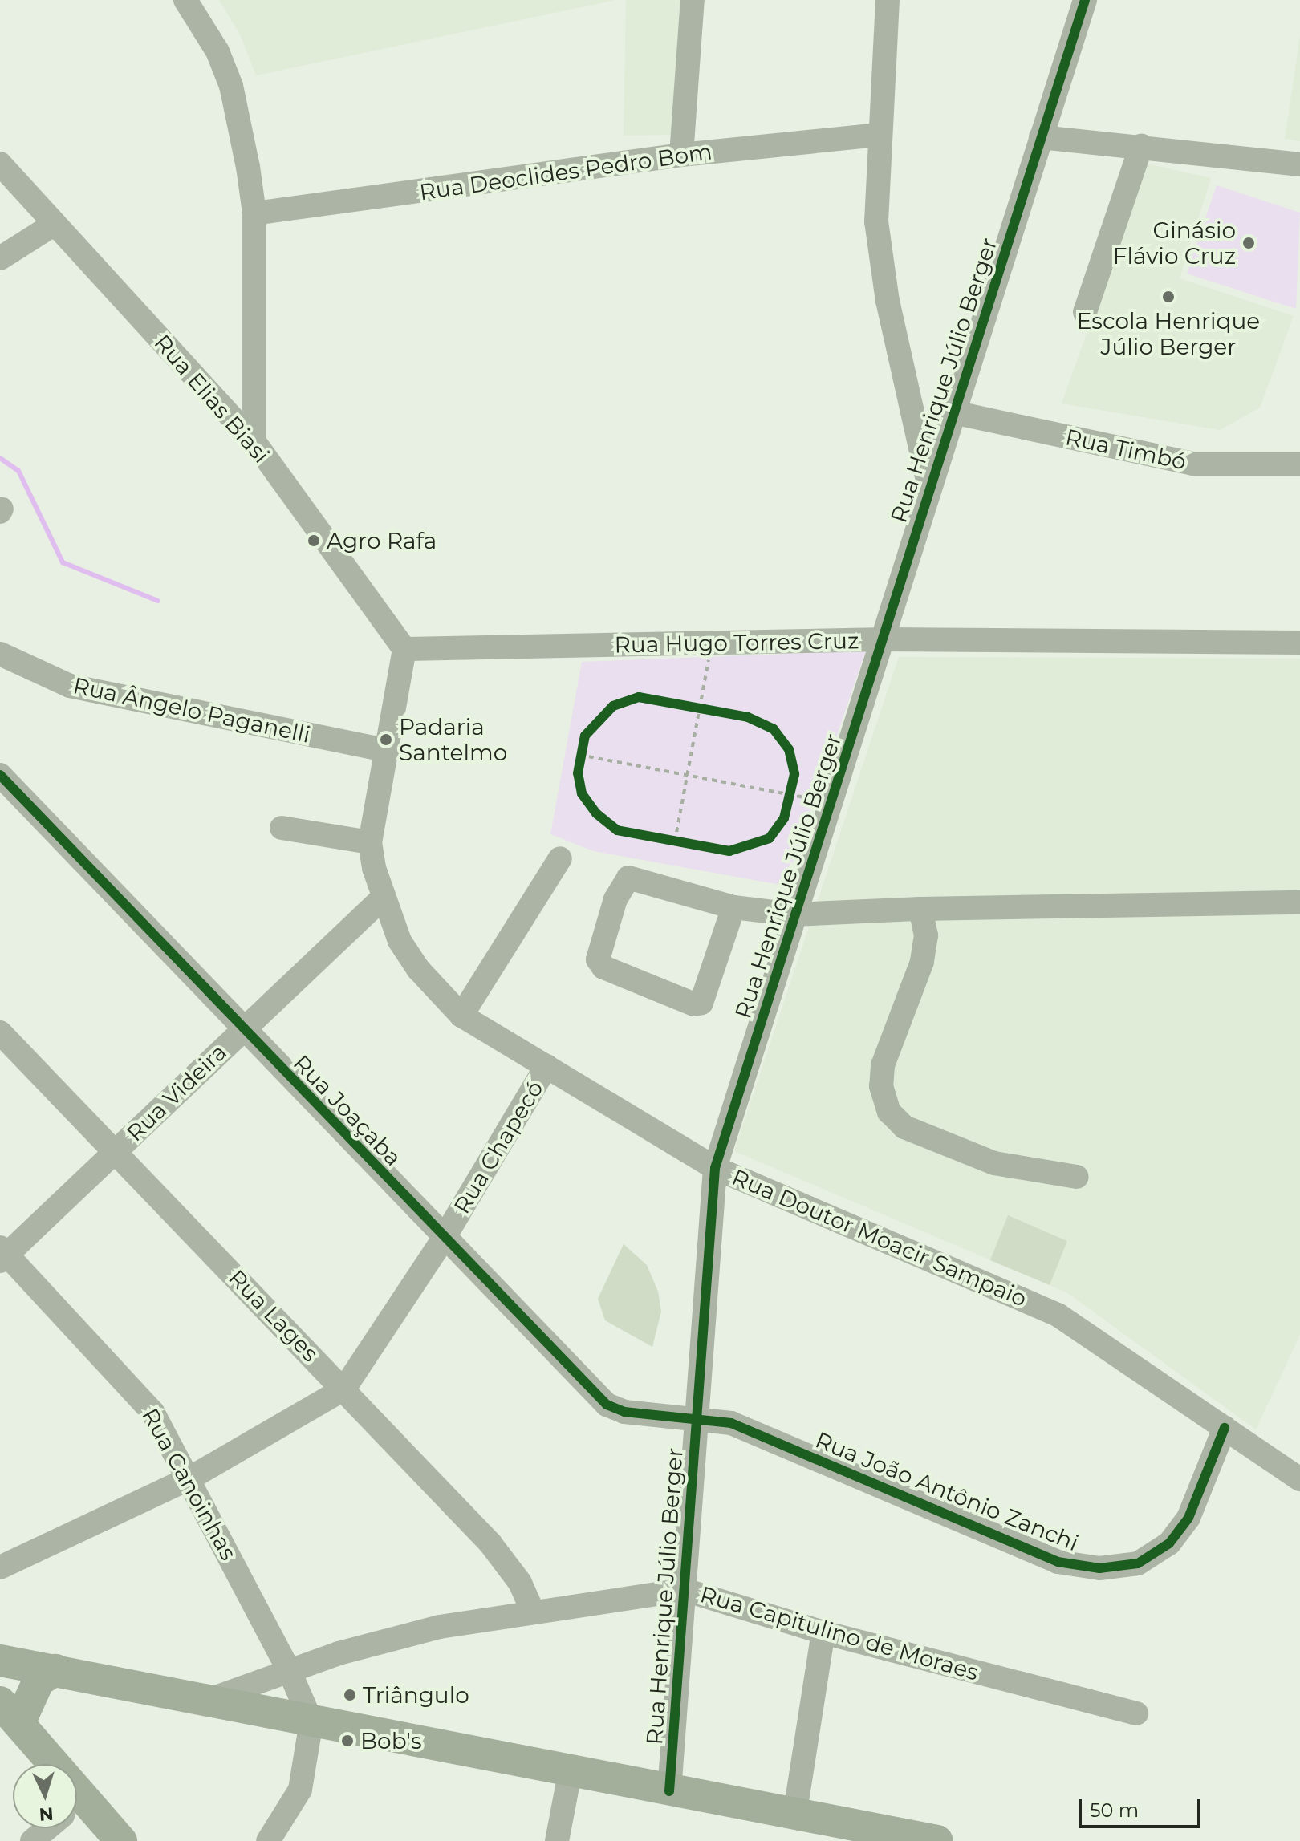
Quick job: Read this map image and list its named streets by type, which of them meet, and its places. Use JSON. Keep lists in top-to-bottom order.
{
  "streets": {
    "street": [
      "Rua Deoclides Pedro Bom",
      "Rua Henrique Júlio Berger",
      "Rua Elias Biasi",
      "Rua Timbó",
      "Rua Hugo Torres Cruz",
      "Rua Ângelo Paganelli",
      "Rua Videira",
      "Rua Joaçaba",
      "Rua Chapecó",
      "Rua Doutor Moacir Sampaio",
      "Rua Lages",
      "Rua Canoinhas",
      "Rua João Antônio Zanchi",
      "Rua Capitulino de Moraes"
    ]
  },
  "crossings": [
    ["Rua Henrique Júlio Berger", "Rua Timbó"],
    ["Rua Henrique Júlio Berger", "Rua Hugo Torres Cruz"],
    ["Rua Henrique Júlio Berger", "Rua Joaçaba"],
    ["Rua Henrique Júlio Berger", "Rua Doutor Moacir Sampaio"],
    ["Rua Henrique Júlio Berger", "Rua João Antônio Zanchi"],
    ["Rua Henrique Júlio Berger", "Rua Capitulino de Moraes"],
    ["Rua Elias Biasi", "Rua Hugo Torres Cruz"],
    ["Rua Elias Biasi", "Rua Doutor Moacir Sampaio"],
    ["Rua Hugo Torres Cruz", "Rua Doutor Moacir Sampaio"],
    ["Rua Ângelo Paganelli", "Rua Doutor Moacir Sampaio"],
    ["Rua Videira", "Rua Joaçaba"],
    ["Rua Videira", "Rua Doutor Moacir Sampaio"],
    ["Rua Videira", "Rua Lages"],
    ["Rua Videira", "Rua Canoinhas"],
    ["Rua Joaçaba", "Rua Chapecó"],
    ["Rua Joaçaba", "Rua João Antônio Zanchi"],
    ["Rua Chapecó", "Rua Doutor Moacir Sampaio"],
    ["Rua Chapecó", "Rua Lages"],
    ["Rua Doutor Moacir Sampaio", "Rua João Antônio Zanchi"],
    ["Rua Lages", "Rua Capitulino de Moraes"],
    ["Rua Canoinhas", "Rua Capitulino de Moraes"]
  ],
  "places": [
    "Ginásio Flávio Cruz",
    "Escola Henrique Júlio Berger",
    "Agro Rafa",
    "Padaria Santelmo",
    "Triângulo",
    "Bob's"
  ],
  "scale_bar": "50 m",
  "north": "bottom"
}
